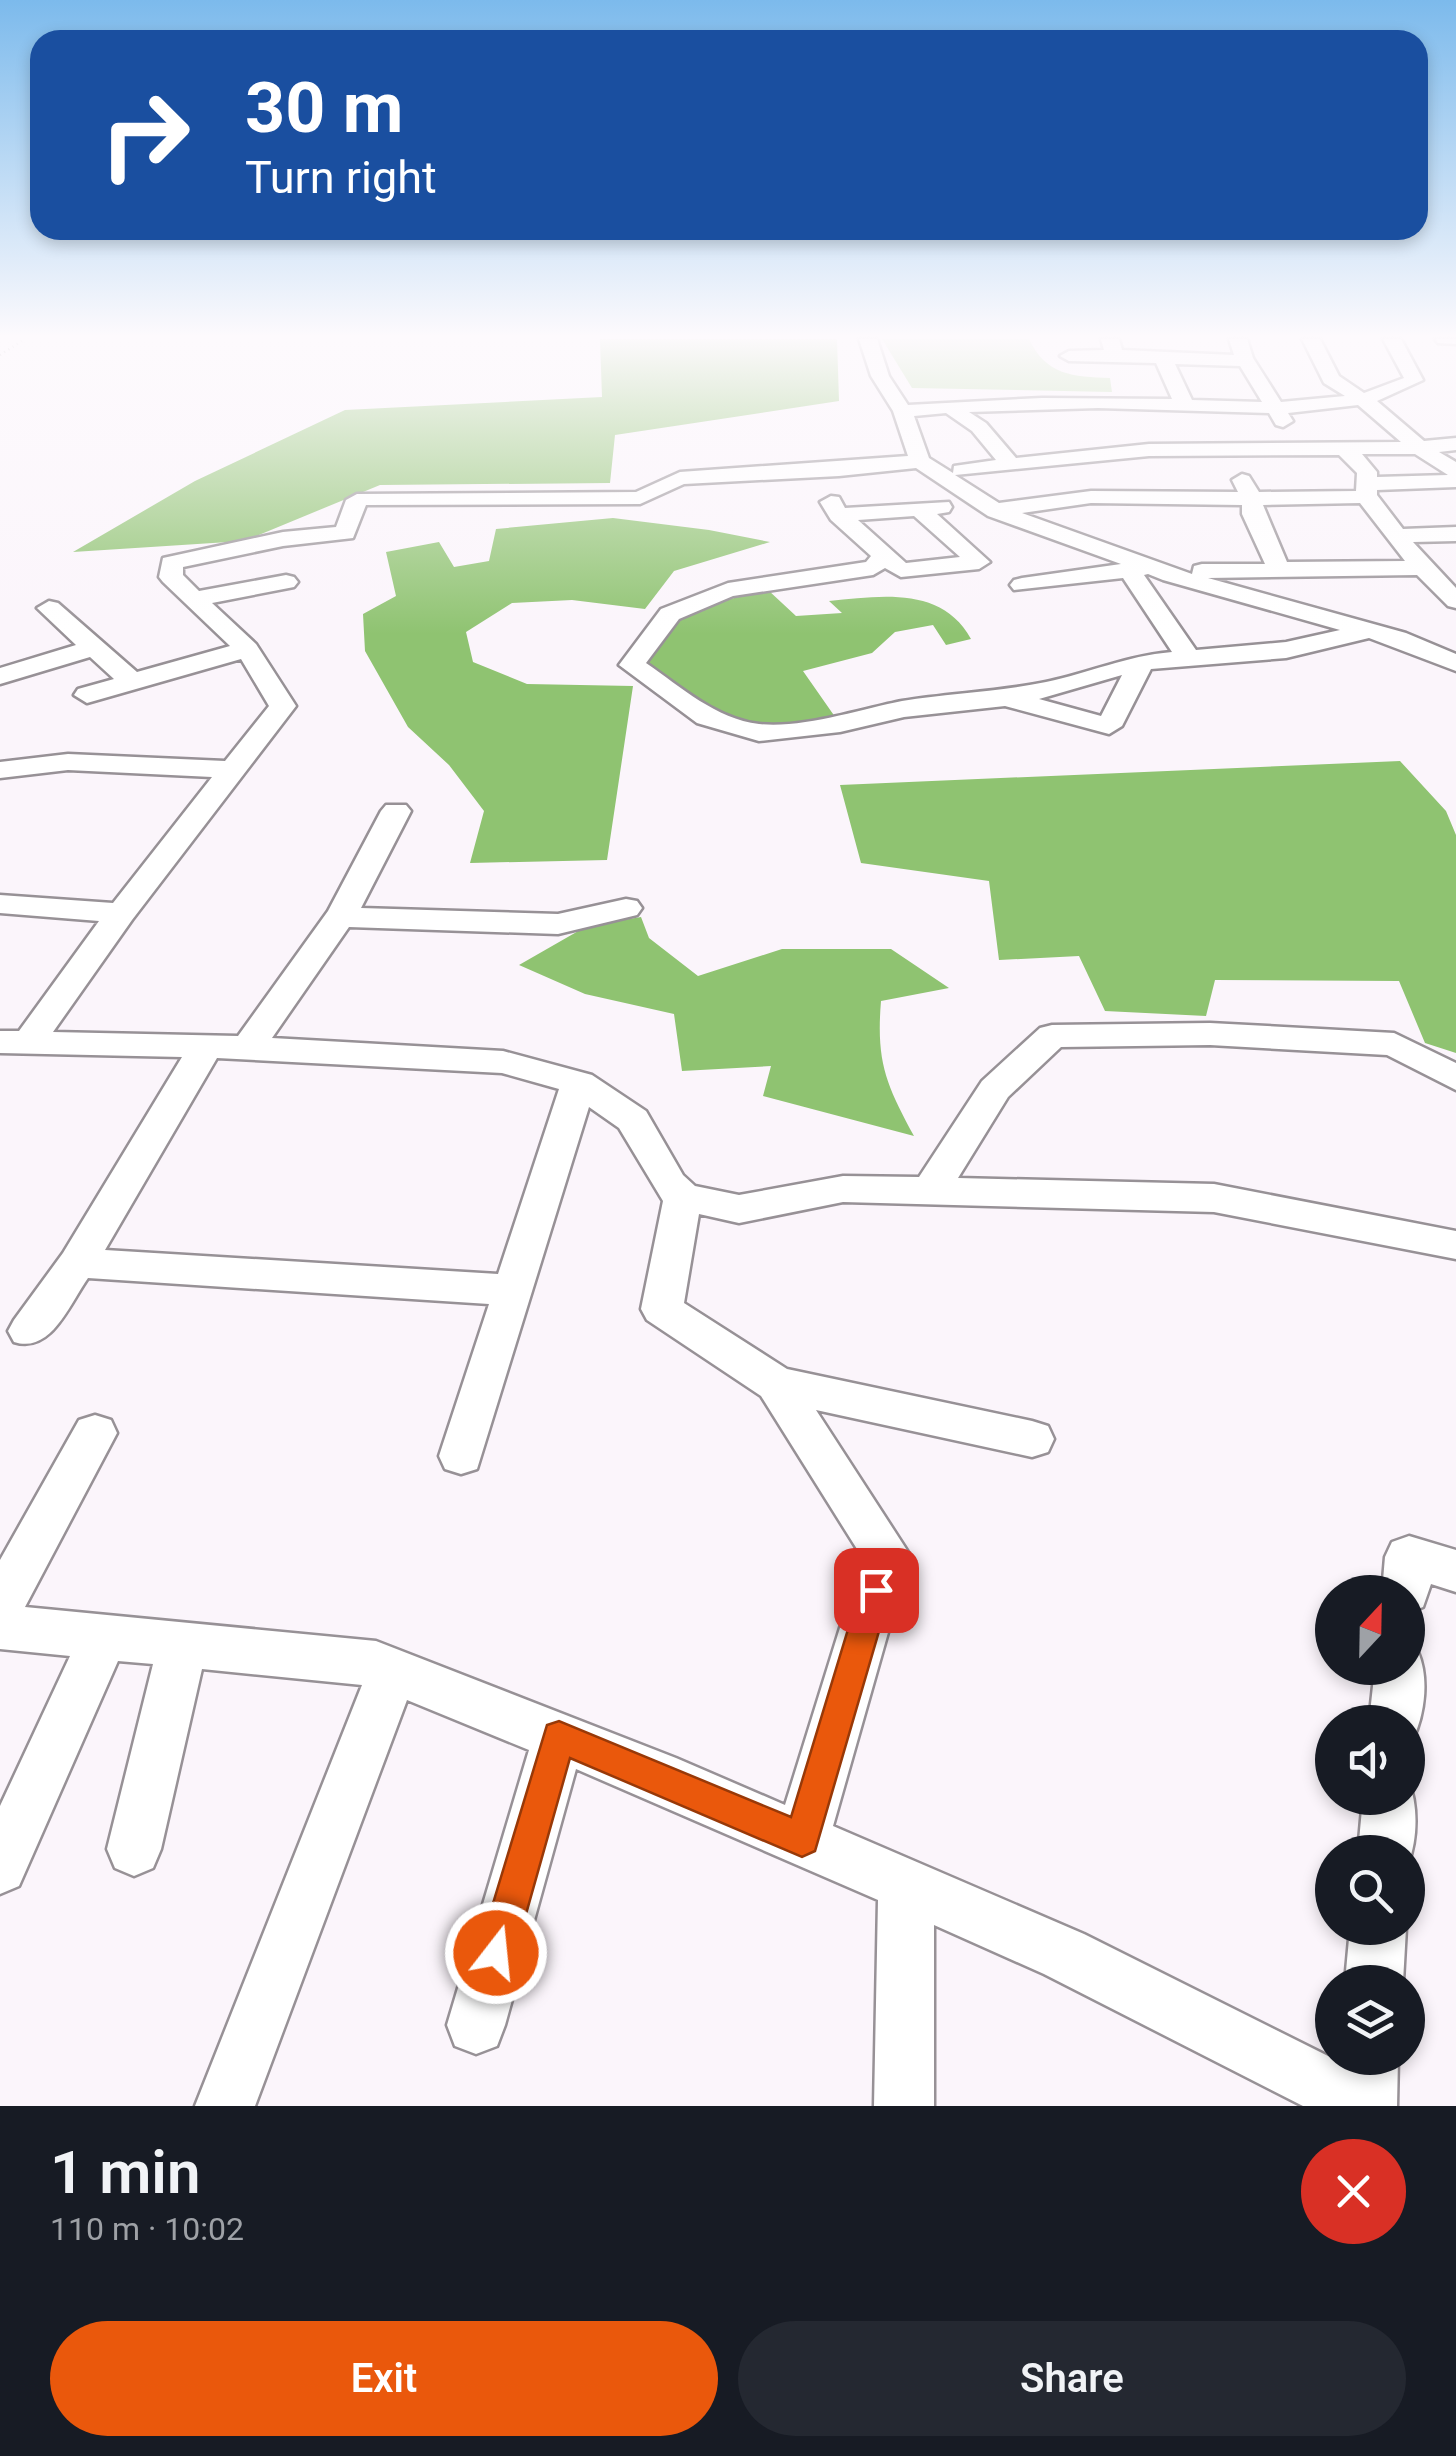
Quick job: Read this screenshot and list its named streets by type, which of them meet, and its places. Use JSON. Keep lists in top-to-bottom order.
{
  "north": "top",
  "page": {
    "turn": ["30 m", "Turn right"],
    "heading": ["1 min", "110 m · 10:02"],
    "buttons": ["Exit", "Share"]
  }
}
